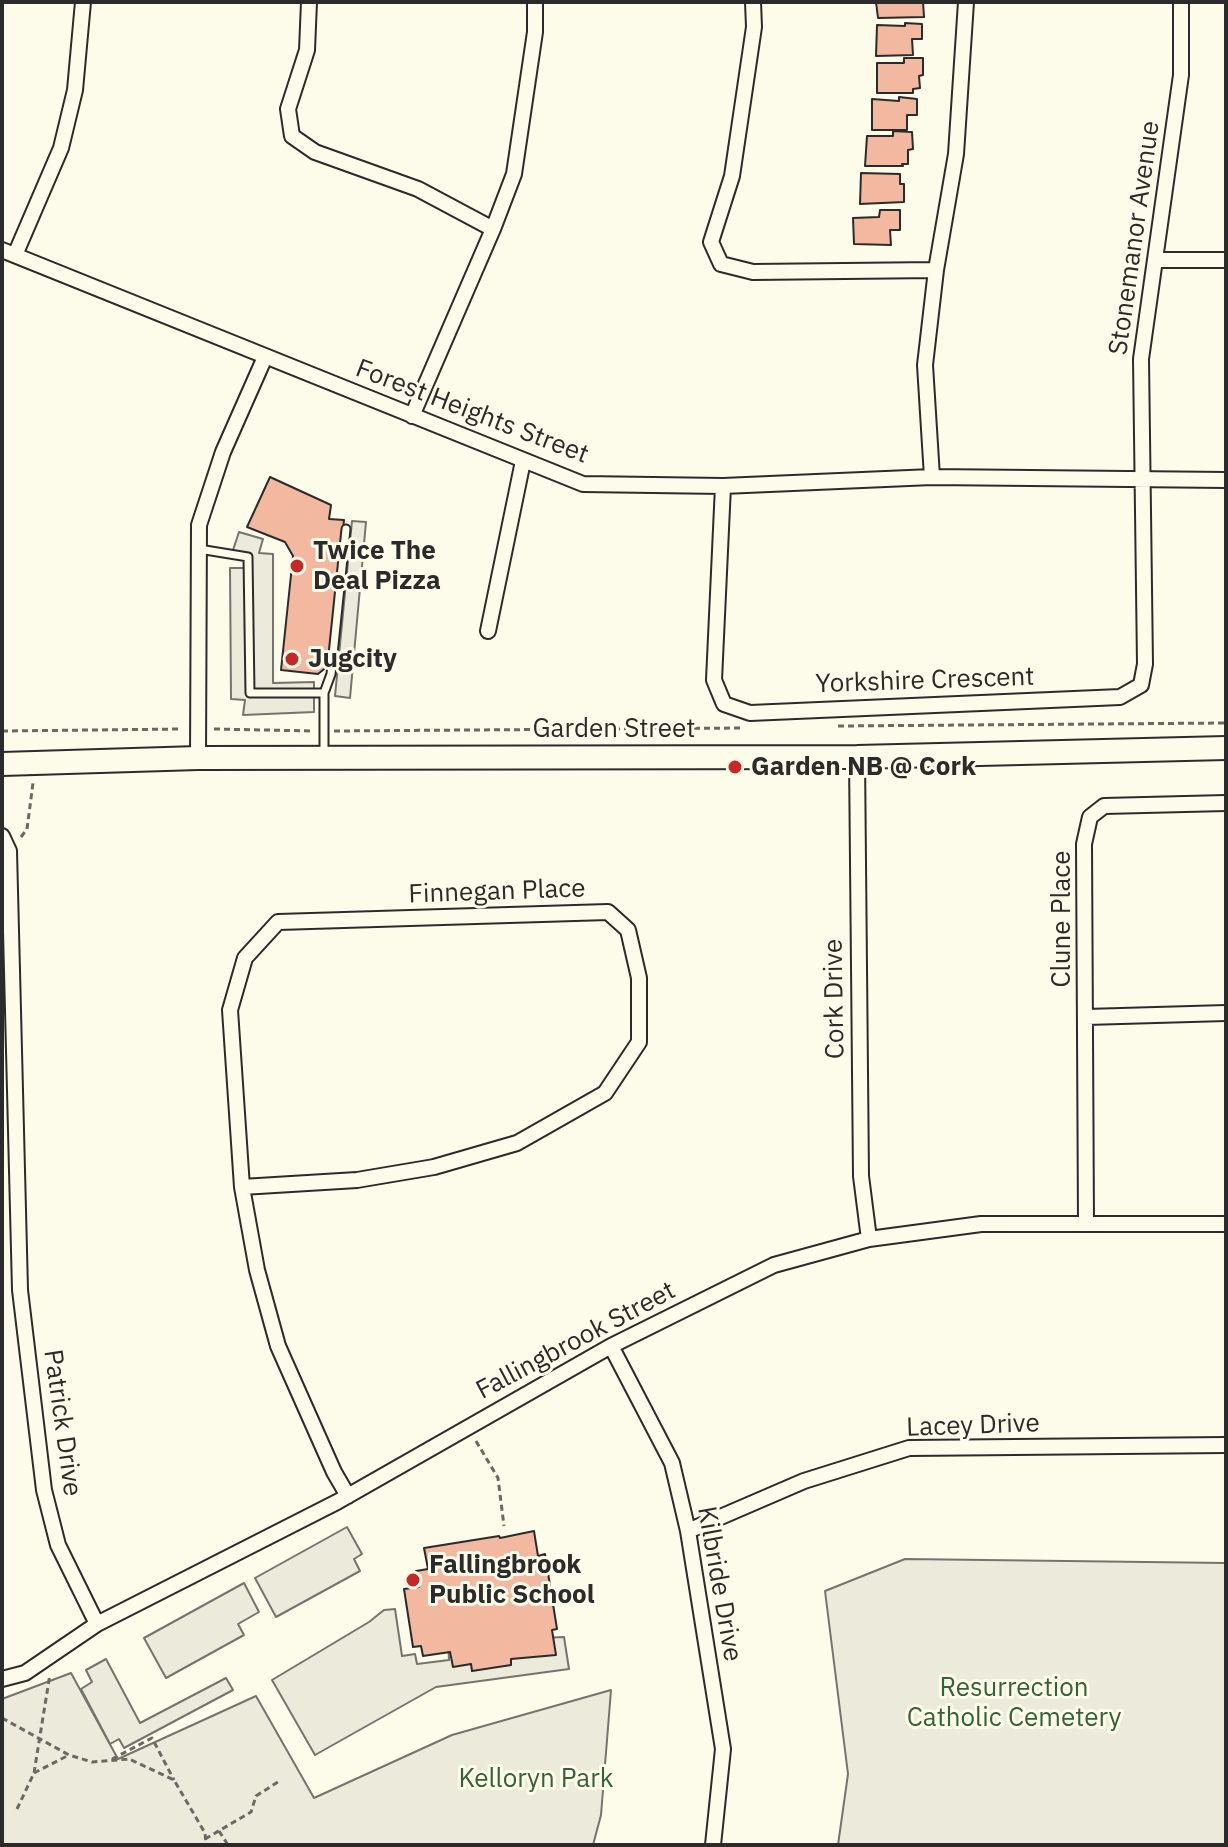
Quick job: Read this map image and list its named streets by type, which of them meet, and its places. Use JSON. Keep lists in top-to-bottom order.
{
  "streets": {
    "street": [
      "Stonemanor Avenue",
      "Forest Heights Street",
      "Yorkshire Crescent",
      "Garden Street",
      "Finnegan Place",
      "Clune Place",
      "Cork Drive",
      "Fallingbrook Street",
      "Patrick Drive",
      "Lacey Drive",
      "Kilbride Drive"
    ]
  },
  "crossings": [
    ["Stonemanor Avenue", "Forest Heights Street"],
    ["Stonemanor Avenue", "Yorkshire Crescent"],
    ["Forest Heights Street", "Yorkshire Crescent"],
    ["Garden Street", "Cork Drive"],
    ["Finnegan Place", "Fallingbrook Street"],
    ["Clune Place", "Fallingbrook Street"],
    ["Cork Drive", "Fallingbrook Street"],
    ["Fallingbrook Street", "Patrick Drive"],
    ["Fallingbrook Street", "Kilbride Drive"],
    ["Lacey Drive", "Kilbride Drive"]
  ],
  "parks": ["Resurrection Catholic Cemetery", "Kelloryn Park"],
  "places": [
    "Twice The Deal Pizza",
    "Jugcity",
    "Garden NB @ Cork",
    "Fallingbrook Public School"
  ]
}
